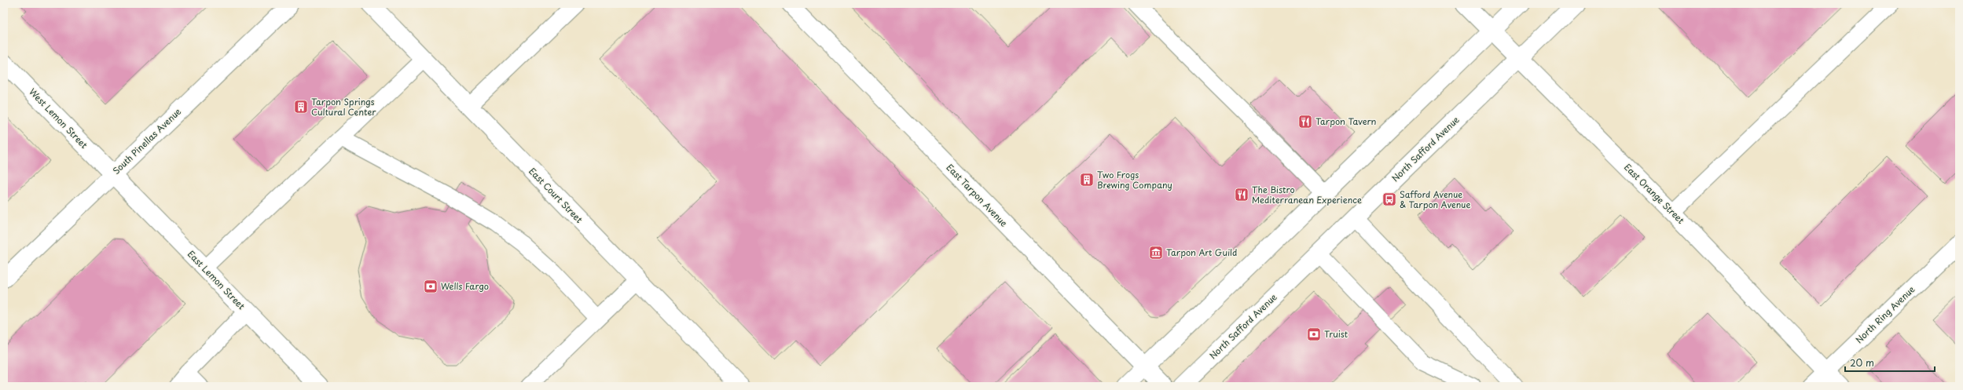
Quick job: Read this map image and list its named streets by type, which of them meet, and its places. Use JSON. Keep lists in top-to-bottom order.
{
  "streets": {
    "street": [
      "West Lemon Street",
      "South Pinellas Avenue",
      "North Safford Avenue",
      "East Orange Street",
      "East Court Street",
      "East Tarpon Avenue",
      "East Lemon Street",
      "North Ring Avenue"
    ]
  },
  "crossings": [
    ["West Lemon Street", "South Pinellas Avenue"],
    ["West Lemon Street", "East Lemon Street"],
    ["South Pinellas Avenue", "East Lemon Street"],
    ["North Safford Avenue", "East Orange Street"],
    ["East Orange Street", "North Ring Avenue"]
  ],
  "places": {
    "building": ["Tarpon Springs Cultural Center", "Two Frogs Brewing Company"],
    "restaurant": ["Tarpon Tavern", "The Bistro Mediterranean Experience"],
    "bus stop": ["Safford Avenue & Tarpon Avenue"],
    "museum": ["Tarpon Art Guild"],
    "bank": ["Wells Fargo", "Truist"]
  },
  "scale_bar": "20 m"
}
